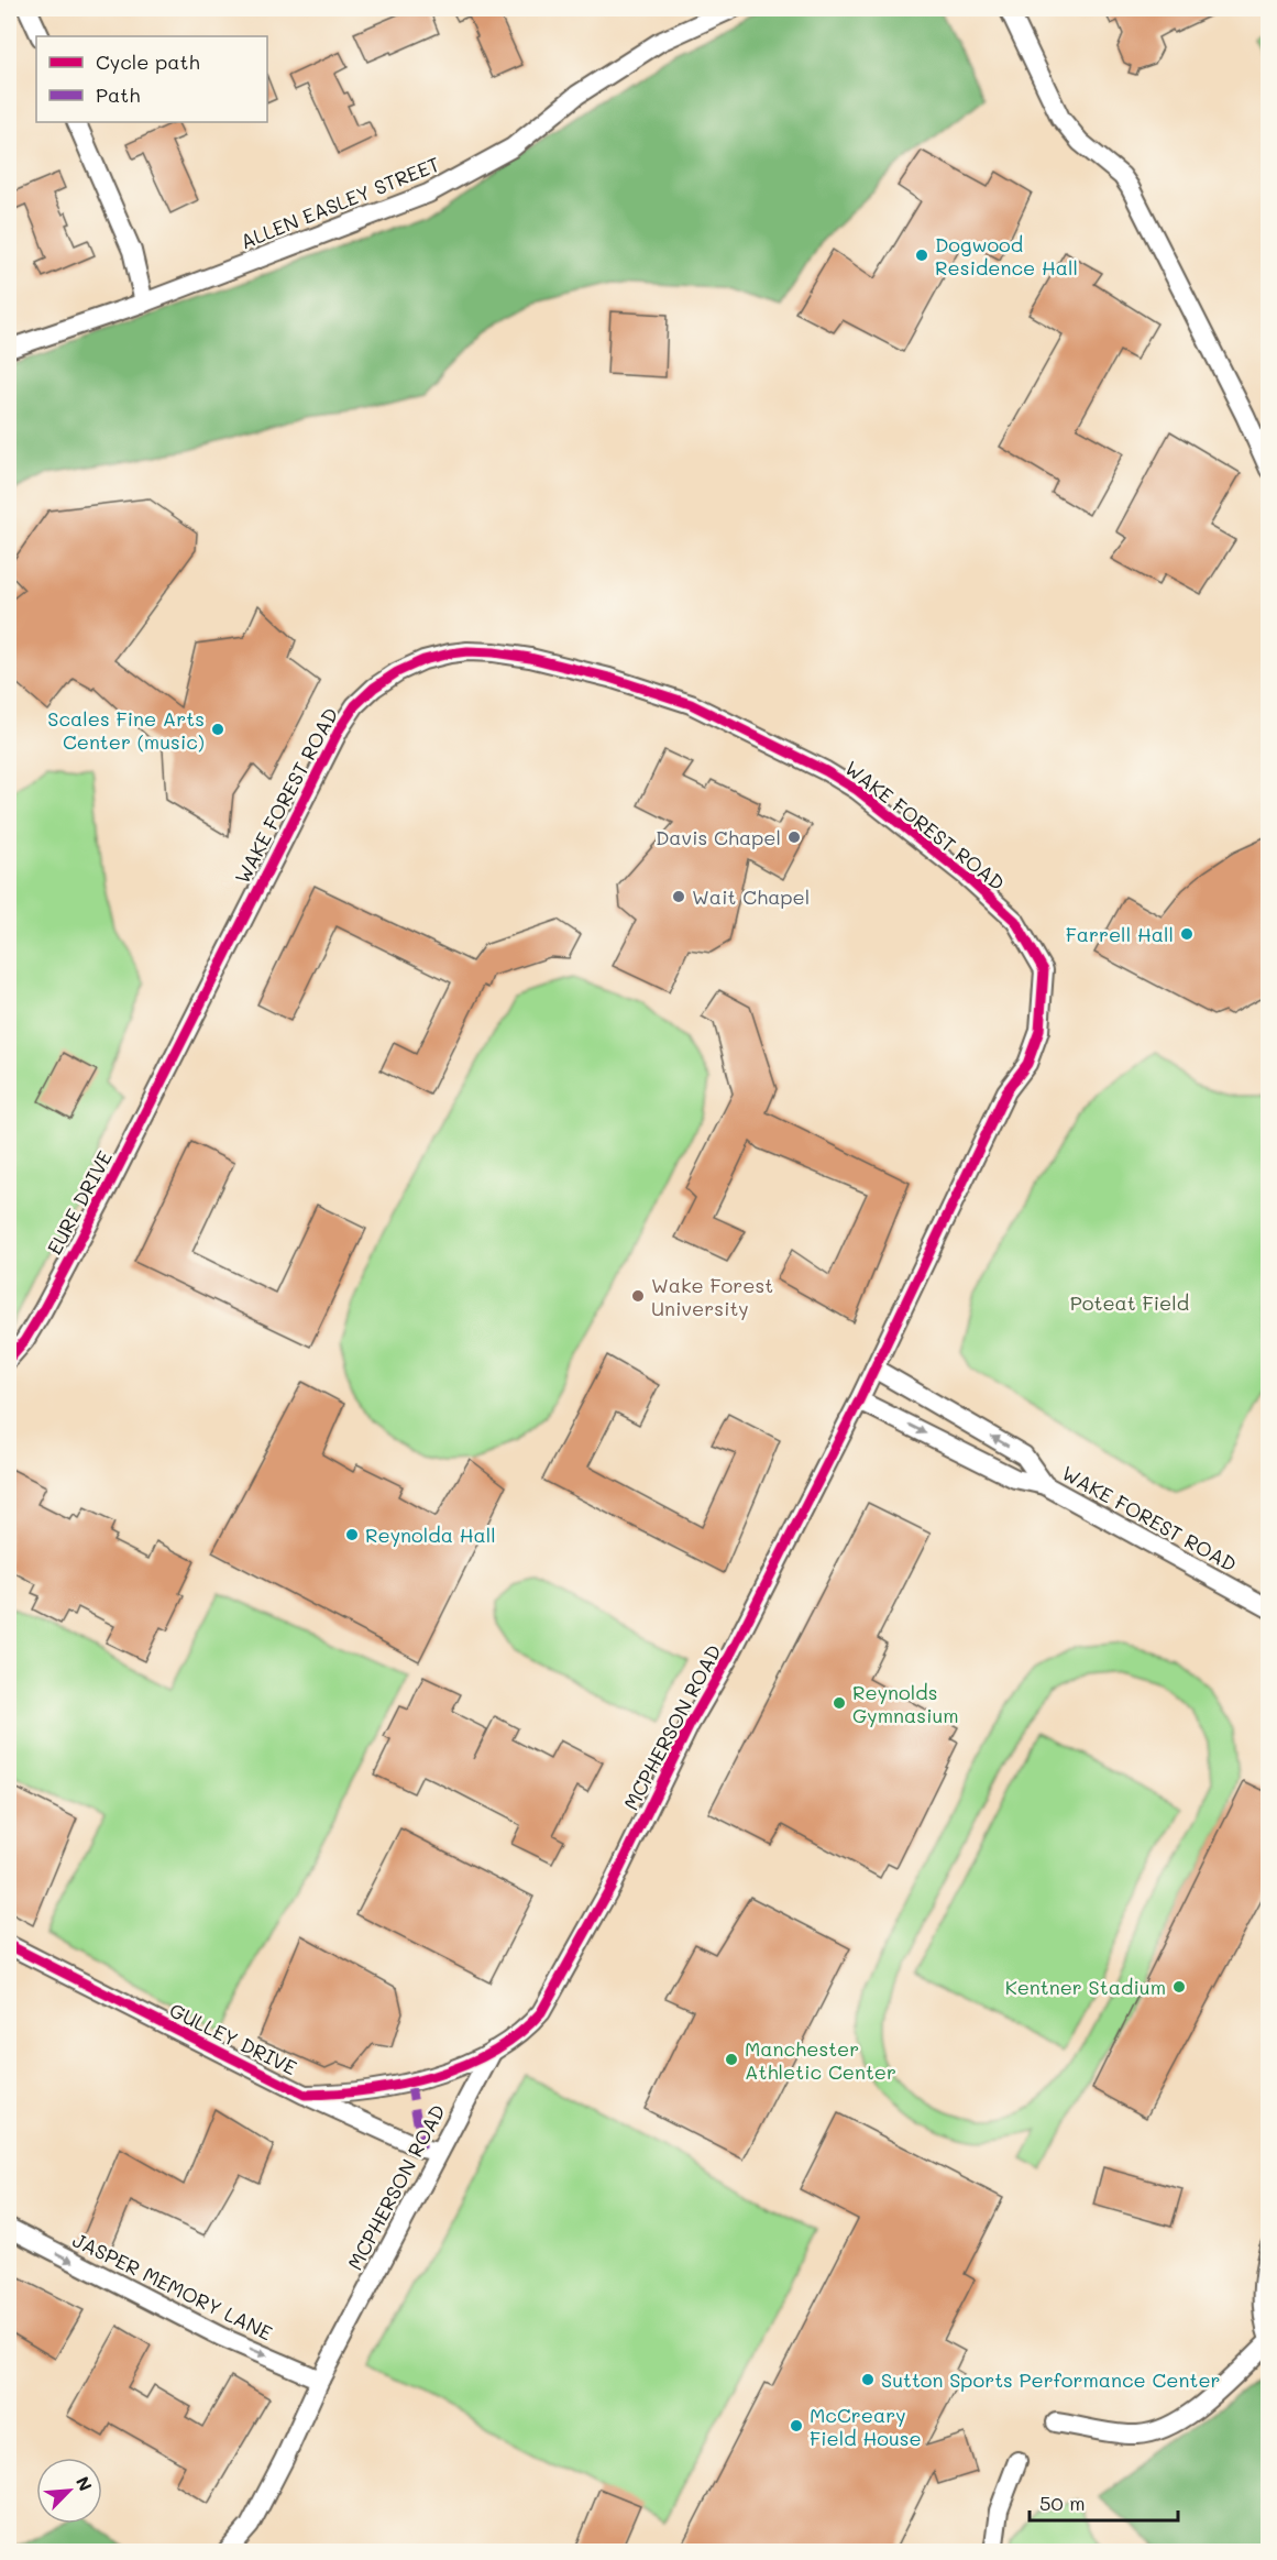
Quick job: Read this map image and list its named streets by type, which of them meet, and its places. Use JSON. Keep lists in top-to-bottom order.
{
  "streets": {
    "street": [
      "ALLEN EASLEY STREET",
      "WAKE FOREST ROAD",
      "EURE DRIVE",
      "MCPHERSON ROAD",
      "GULLEY DRIVE",
      "JASPER MEMORY LANE"
    ]
  },
  "crossings": [
    ["WAKE FOREST ROAD", "EURE DRIVE"],
    ["WAKE FOREST ROAD", "MCPHERSON ROAD"],
    ["MCPHERSON ROAD", "GULLEY DRIVE"],
    ["MCPHERSON ROAD", "JASPER MEMORY LANE"]
  ],
  "one_way": ["JASPER MEMORY LANE"],
  "parks": ["Poteat Field"],
  "places": [
    "Dogwood Residence Hall",
    "Scales Fine Arts Center (music)",
    "Davis Chapel",
    "Wait Chapel",
    "Farrell Hall",
    "Wake Forest University",
    "Reynolda Hall",
    "Reynolds Gymnasium",
    "Kentner Stadium",
    "Manchester Athletic Center",
    "Sutton Sports Performance Center",
    "McCreary Field House"
  ],
  "legend": ["Cycle path", "Path"],
  "scale_bar": "50 m",
  "north": "top right"
}
